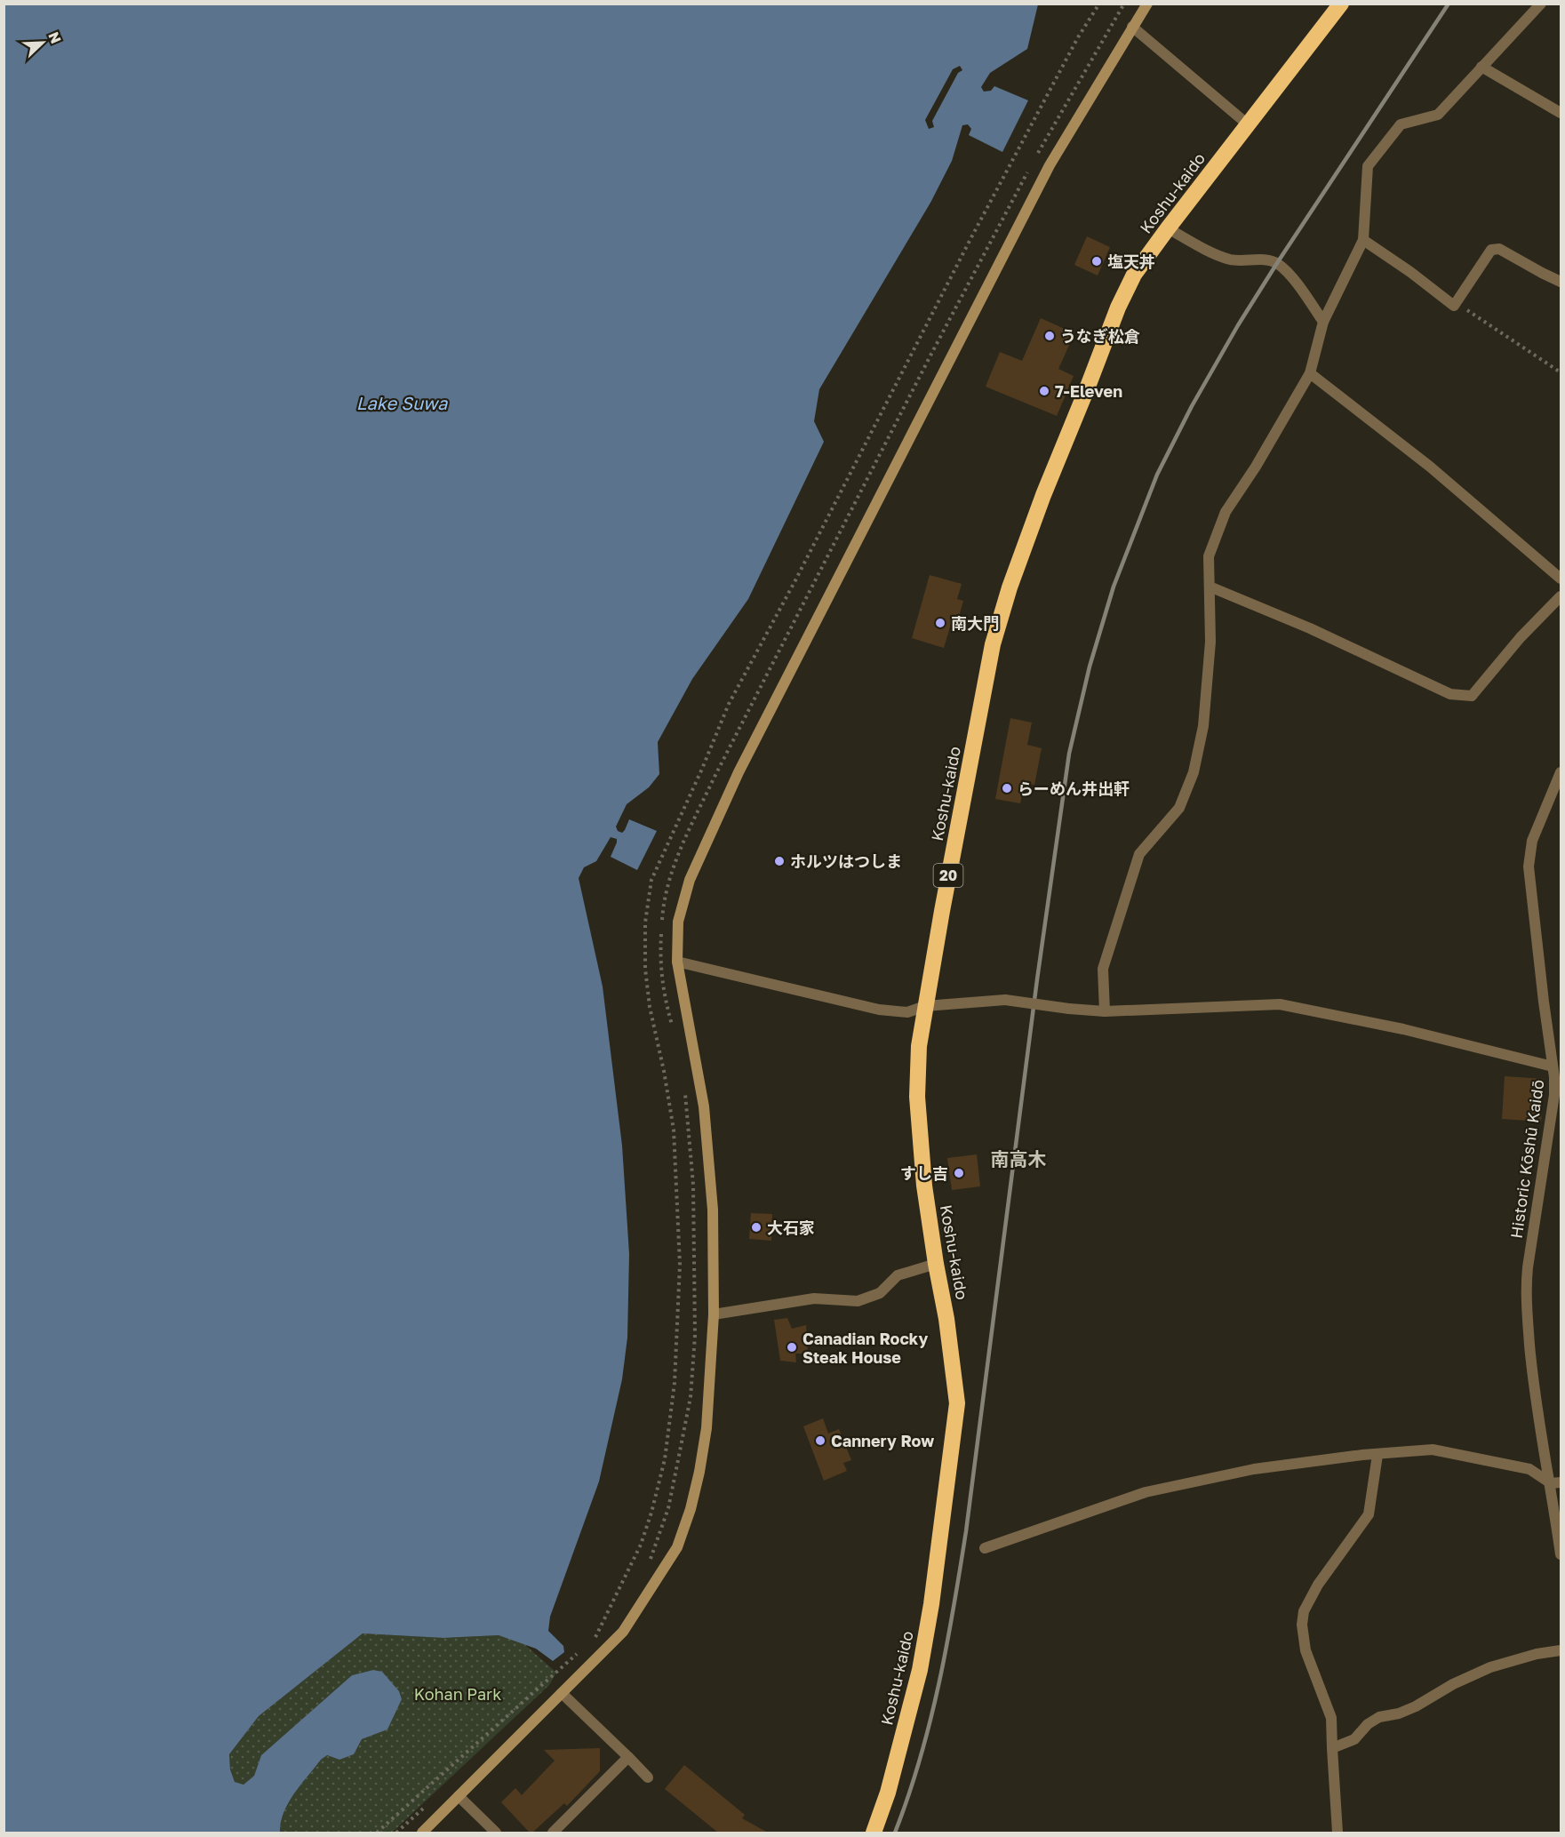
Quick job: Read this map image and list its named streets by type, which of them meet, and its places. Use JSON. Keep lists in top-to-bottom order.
{
  "streets": {
    "highway": ["Koshu-kaido", "20"],
    "street": ["Historic Kōshū Kaidō"]
  },
  "districts": ["南高木"],
  "water": ["Lake Suwa"],
  "parks": ["Kohan Park"],
  "places": [
    "塩天丼",
    "うなぎ松倉",
    "7-Eleven",
    "南大門",
    "らーめん井出軒",
    "ホルツはつしま",
    "すし吉",
    "大石家",
    "Canadian Rocky Steak House",
    "Cannery Row"
  ],
  "north": "top right"
}
